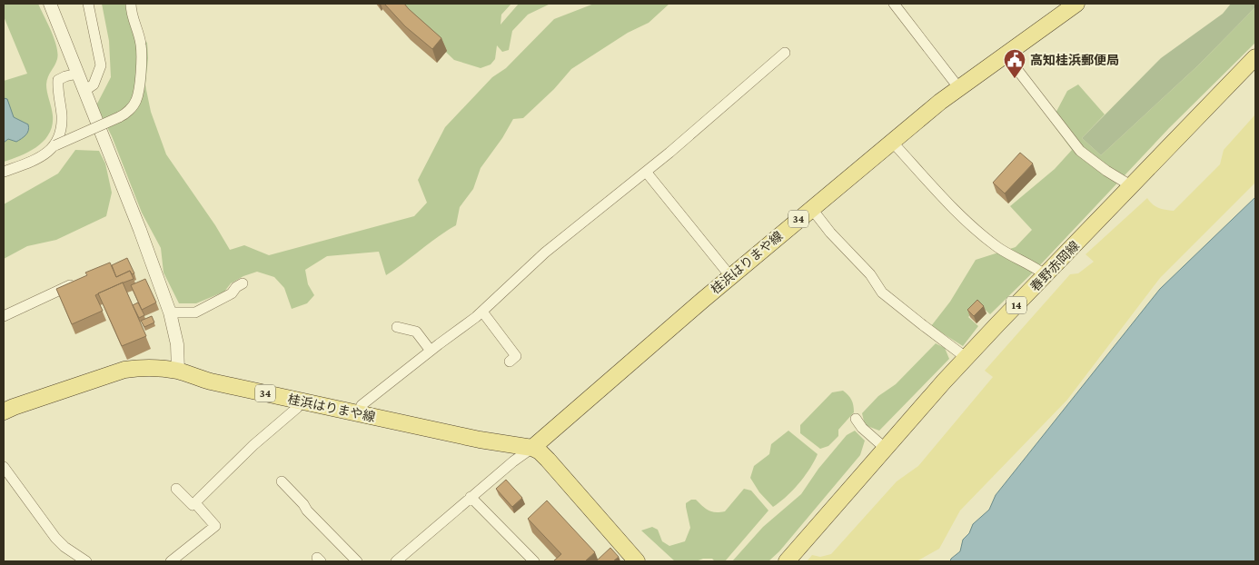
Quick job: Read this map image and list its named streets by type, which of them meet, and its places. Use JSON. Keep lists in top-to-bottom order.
{
  "streets": {
    "main road": [
      "34",
      "桂浜はりまや線",
      "春野赤岡線",
      "14"
    ]
  },
  "places": {
    "public building": ["高知桂浜郵便局"]
  }
}
